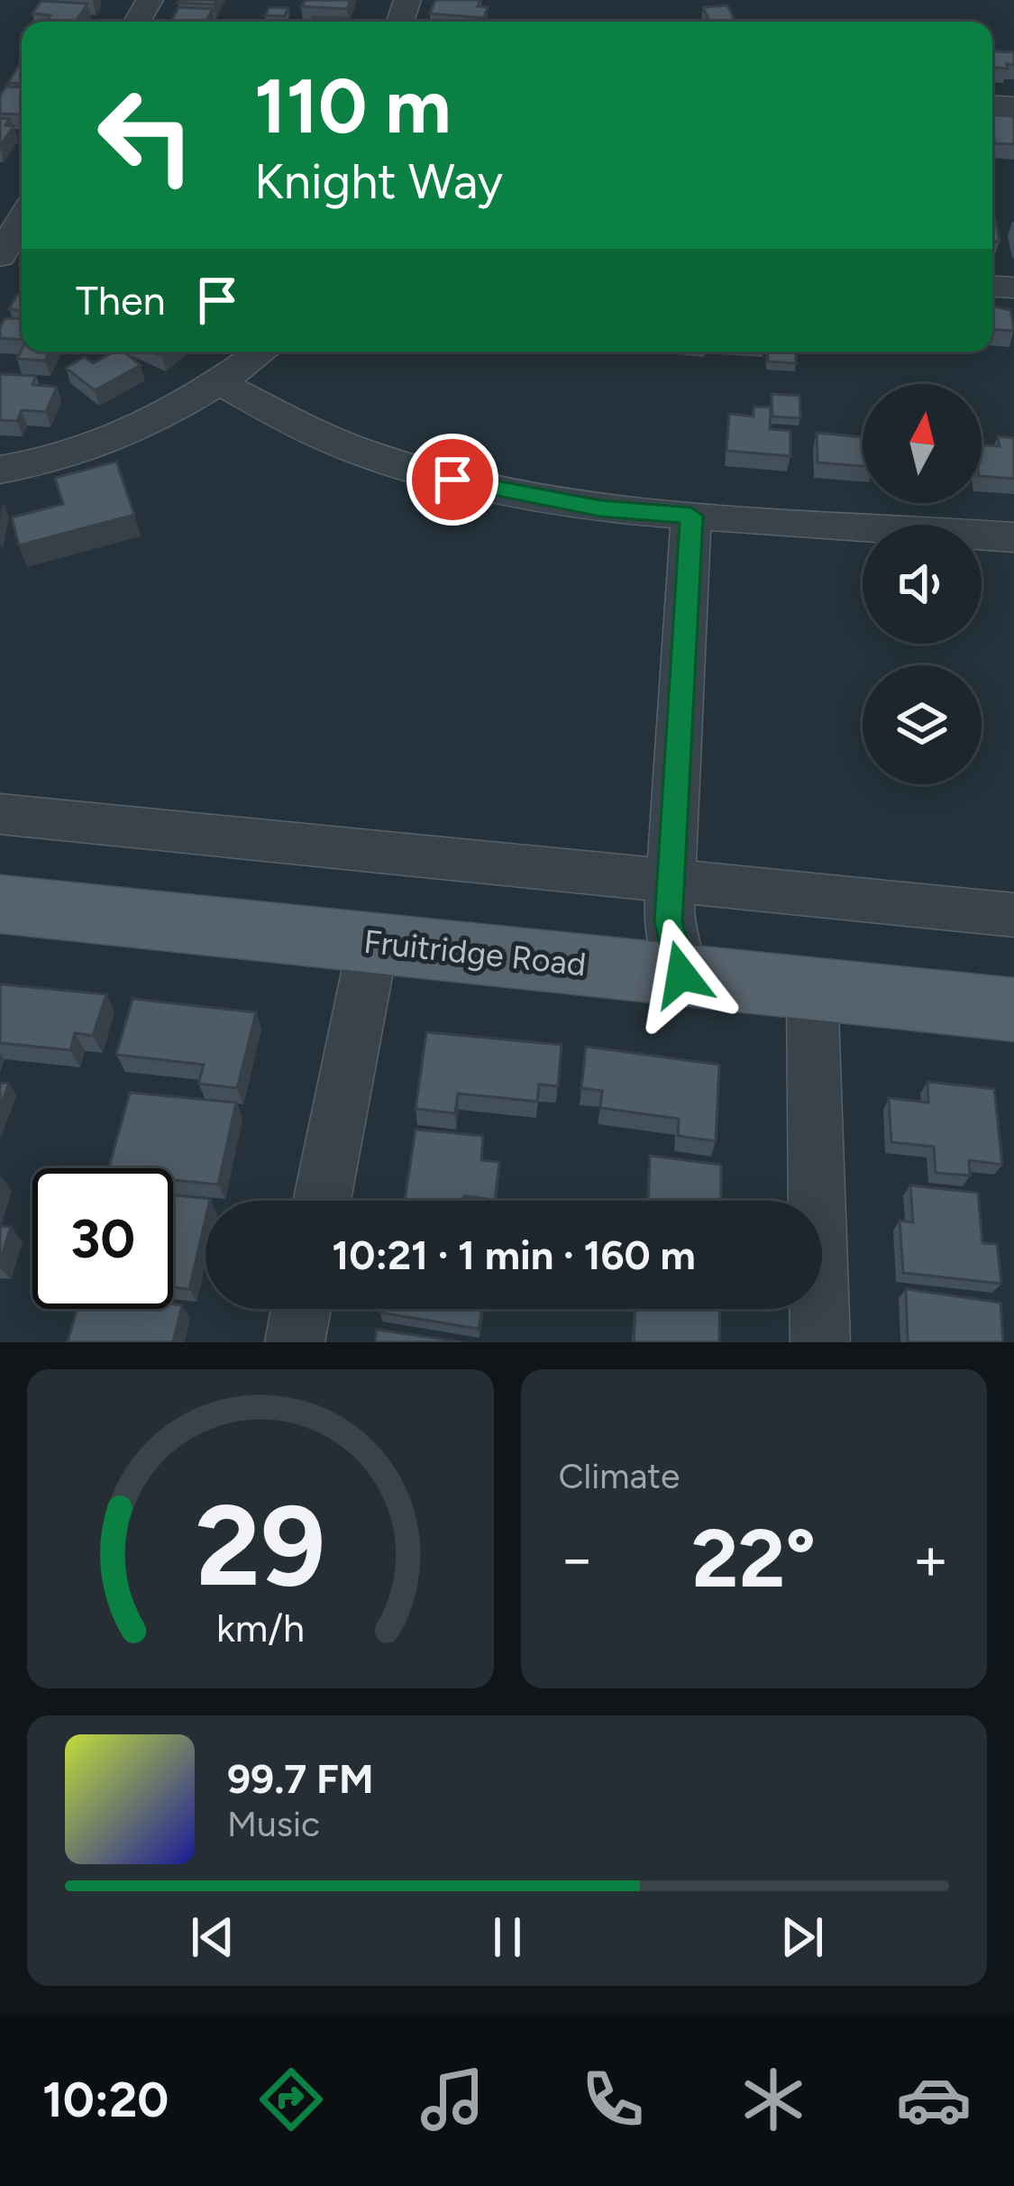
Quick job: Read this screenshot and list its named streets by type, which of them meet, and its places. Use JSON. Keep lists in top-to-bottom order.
{
  "streets": {
    "main road": ["Fruitridge Road"]
  },
  "north": "top",
  "page": {
    "turn": ["110 m", "Knight Way"],
    "then": "Then",
    "limit": "30",
    "trip": "10:21 · 1 min · 160 m",
    "tile": "Climate",
    "heat": ["−", "22°", "+"],
    "song": ["99.7 FM", "Music"],
    "tabs": "10:20",
    "gauge": ["29", "km/h"]
  }
}
